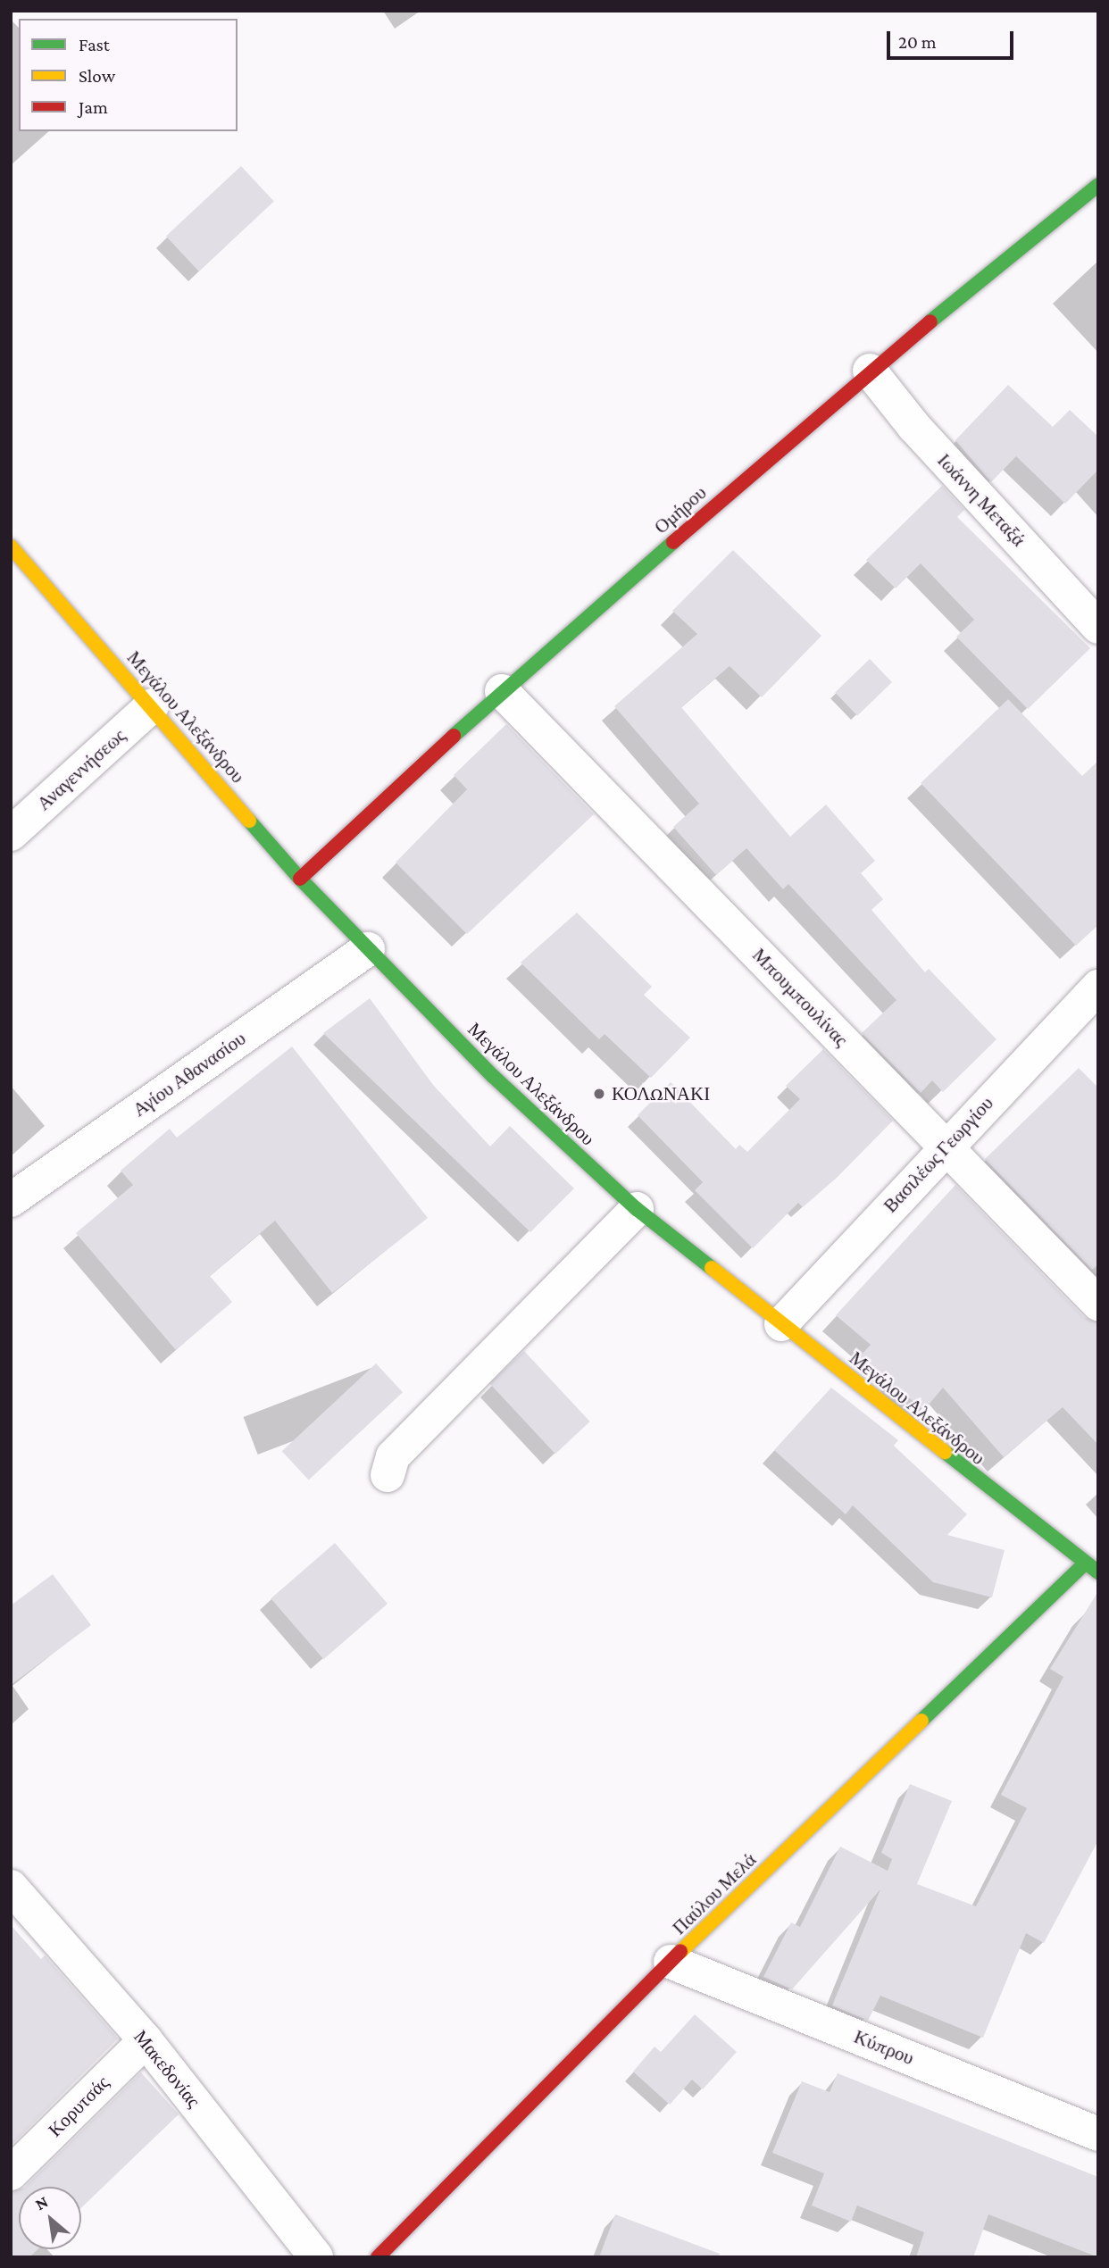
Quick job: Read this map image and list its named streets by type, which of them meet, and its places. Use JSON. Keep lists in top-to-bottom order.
{
  "streets": {
    "street": [
      "Ιωάννη Μεταξά",
      "Ομήρου",
      "Μεγάλου Αλεξάνδρου",
      "Αναγεννήσεως",
      "Μπουμπουλίνας",
      "Αγίου Αθανασίου",
      "Βασιλέως Γεωργίου",
      "Παύλου Μελά",
      "Κύπρου",
      "Μακεδονίας",
      "Κορυτσάς"
    ]
  },
  "crossings": [
    ["Ιωάννη Μεταξά", "Ομήρου"],
    ["Ομήρου", "Μεγάλου Αλεξάνδρου"],
    ["Ομήρου", "Μπουμπουλίνας"],
    ["Μεγάλου Αλεξάνδρου", "Αναγεννήσεως"],
    ["Μεγάλου Αλεξάνδρου", "Αγίου Αθανασίου"],
    ["Μεγάλου Αλεξάνδρου", "Βασιλέως Γεωργίου"],
    ["Μεγάλου Αλεξάνδρου", "Παύλου Μελά"],
    ["Μπουμπουλίνας", "Βασιλέως Γεωργίου"],
    ["Παύλου Μελά", "Κύπρου"],
    ["Μακεδονίας", "Κορυτσάς"]
  ],
  "places": ["ΚΟΛΩΝΑΚΙ"],
  "legend": ["Fast", "Slow", "Jam"],
  "scale_bar": "20 m",
  "north": "top left"
}
